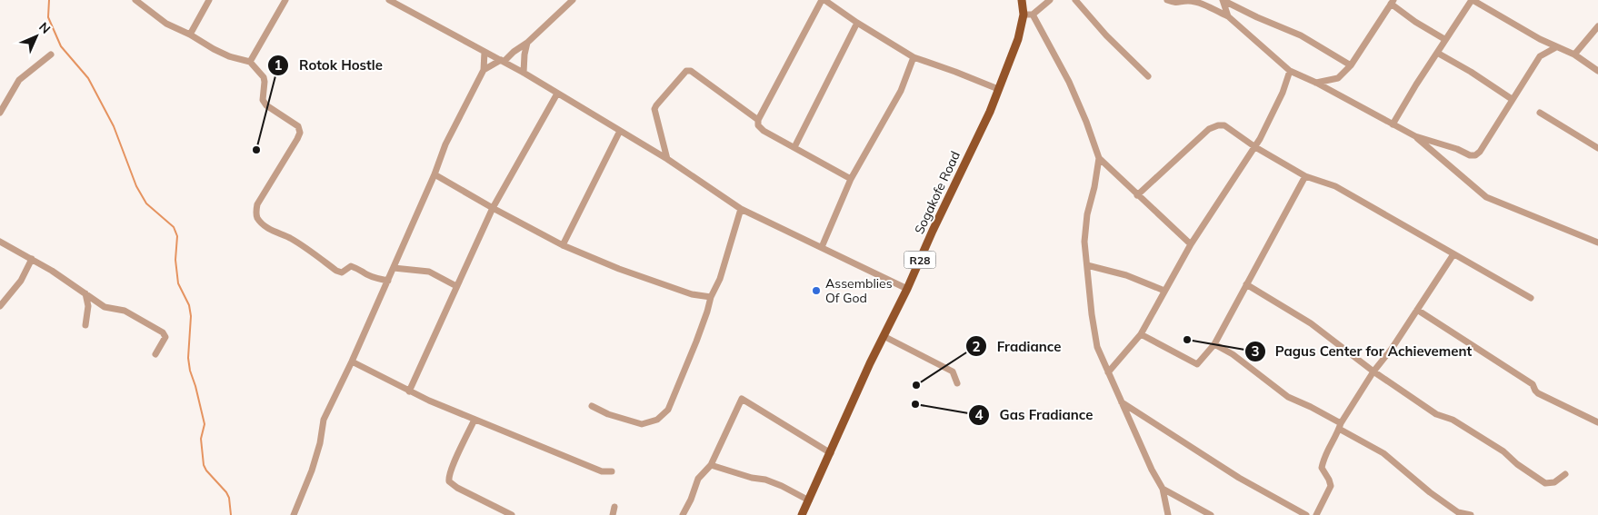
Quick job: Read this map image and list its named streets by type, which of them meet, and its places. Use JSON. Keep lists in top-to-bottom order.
{
  "streets": {
    "main road": ["Sogakofe Road", "R28"]
  },
  "places": [
    "Rotok Hostle",
    "Assemblies Of God",
    "Pagus Center for Achievement",
    "Fradiance",
    "Gas Fradiance"
  ],
  "north": "top right"
}
